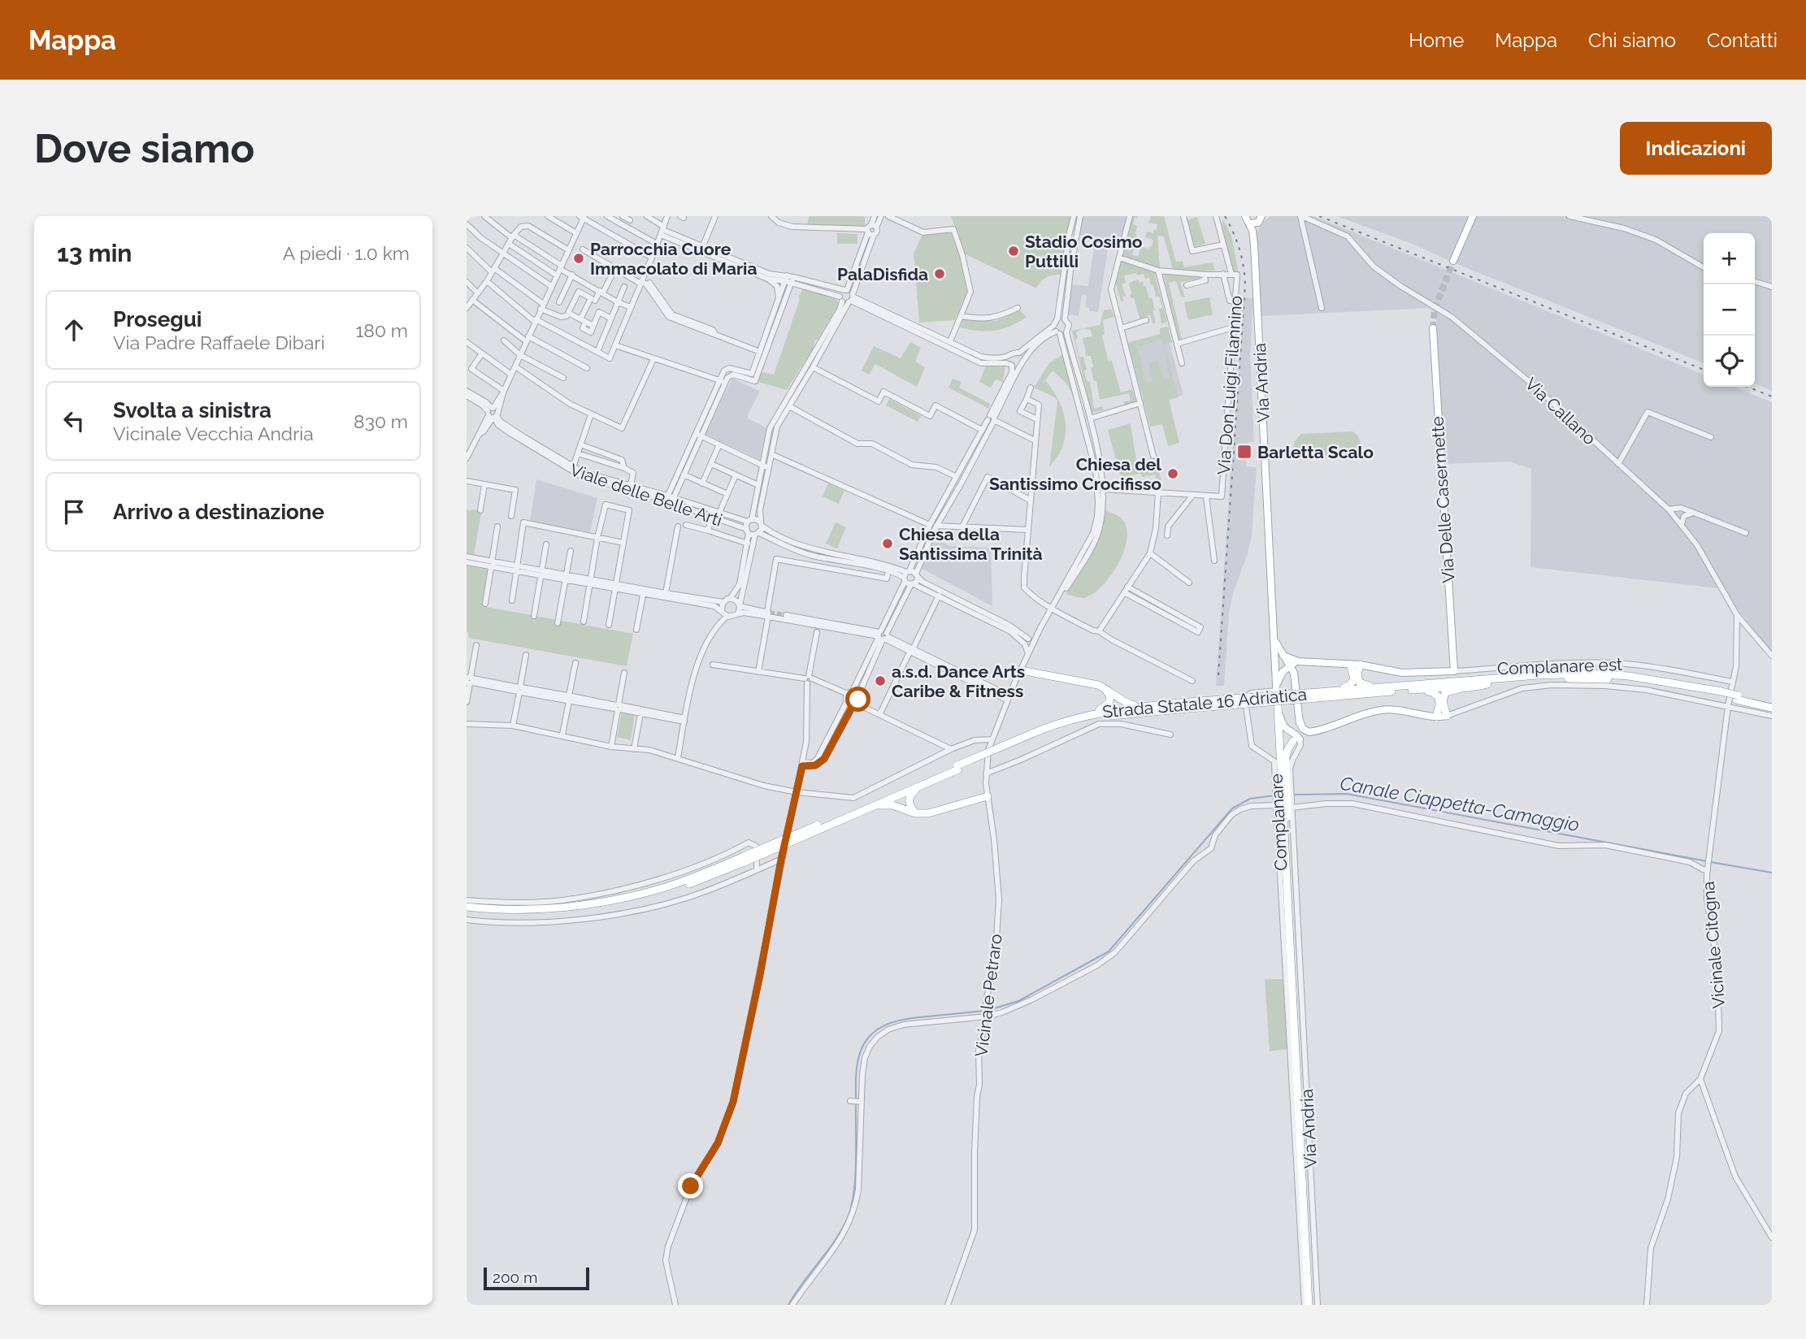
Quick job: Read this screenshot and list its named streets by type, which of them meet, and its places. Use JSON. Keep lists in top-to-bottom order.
{
  "streets": {
    "highway": ["Strada Statale 16 Adriatica"],
    "main road": ["Via Andria", "Via Delle Casermette"],
    "street": [
      "Via Don Luigi Filannino",
      "Via Callano",
      "Viale delle Belle Arti",
      "Complanare est",
      "Complanare",
      "Vicinale Citogna",
      "Vicinale Petraro"
    ]
  },
  "crossings": [
    ["Via Andria", "Complanare"],
    ["Via Callano", "Vicinale Citogna"],
    ["Via Delle Casermette", "Complanare est"],
    ["Complanare est", "Vicinale Citogna"]
  ],
  "water": ["Canale Ciappetta-Camaggio"],
  "places": {
    "other": [
      "Stadio Cosimo Puttilli",
      "Parrocchia Cuore Immacolato di Maria",
      "PalaDisfida",
      "Chiesa del Santissimo Crocifisso",
      "Chiesa della Santissima Trinità",
      "a.s.d. Dance Arts Caribe & Fitness"
    ],
    "transit": ["Barletta Scalo"]
  },
  "scale_bar": "200 m",
  "page": {
    "header": "Mappa",
    "nav": [
      "Home",
      "Mappa",
      "Chi siamo",
      "Contatti"
    ],
    "buttons": "Indicazioni",
    "title": "Dove siamo",
    "heading": ["13 min", "A piedi · 1.0 km"],
    "map_buttons": ["+", "−"],
    "list": [
      ["Prosegui", "Via Padre Raffaele Dibari", "180 m"],
      ["Svolta a sinistra", "Vicinale Vecchia Andria", "830 m"],
      "Arrivo a destinazione"
    ],
    "scale": "200 m"
  }
}
